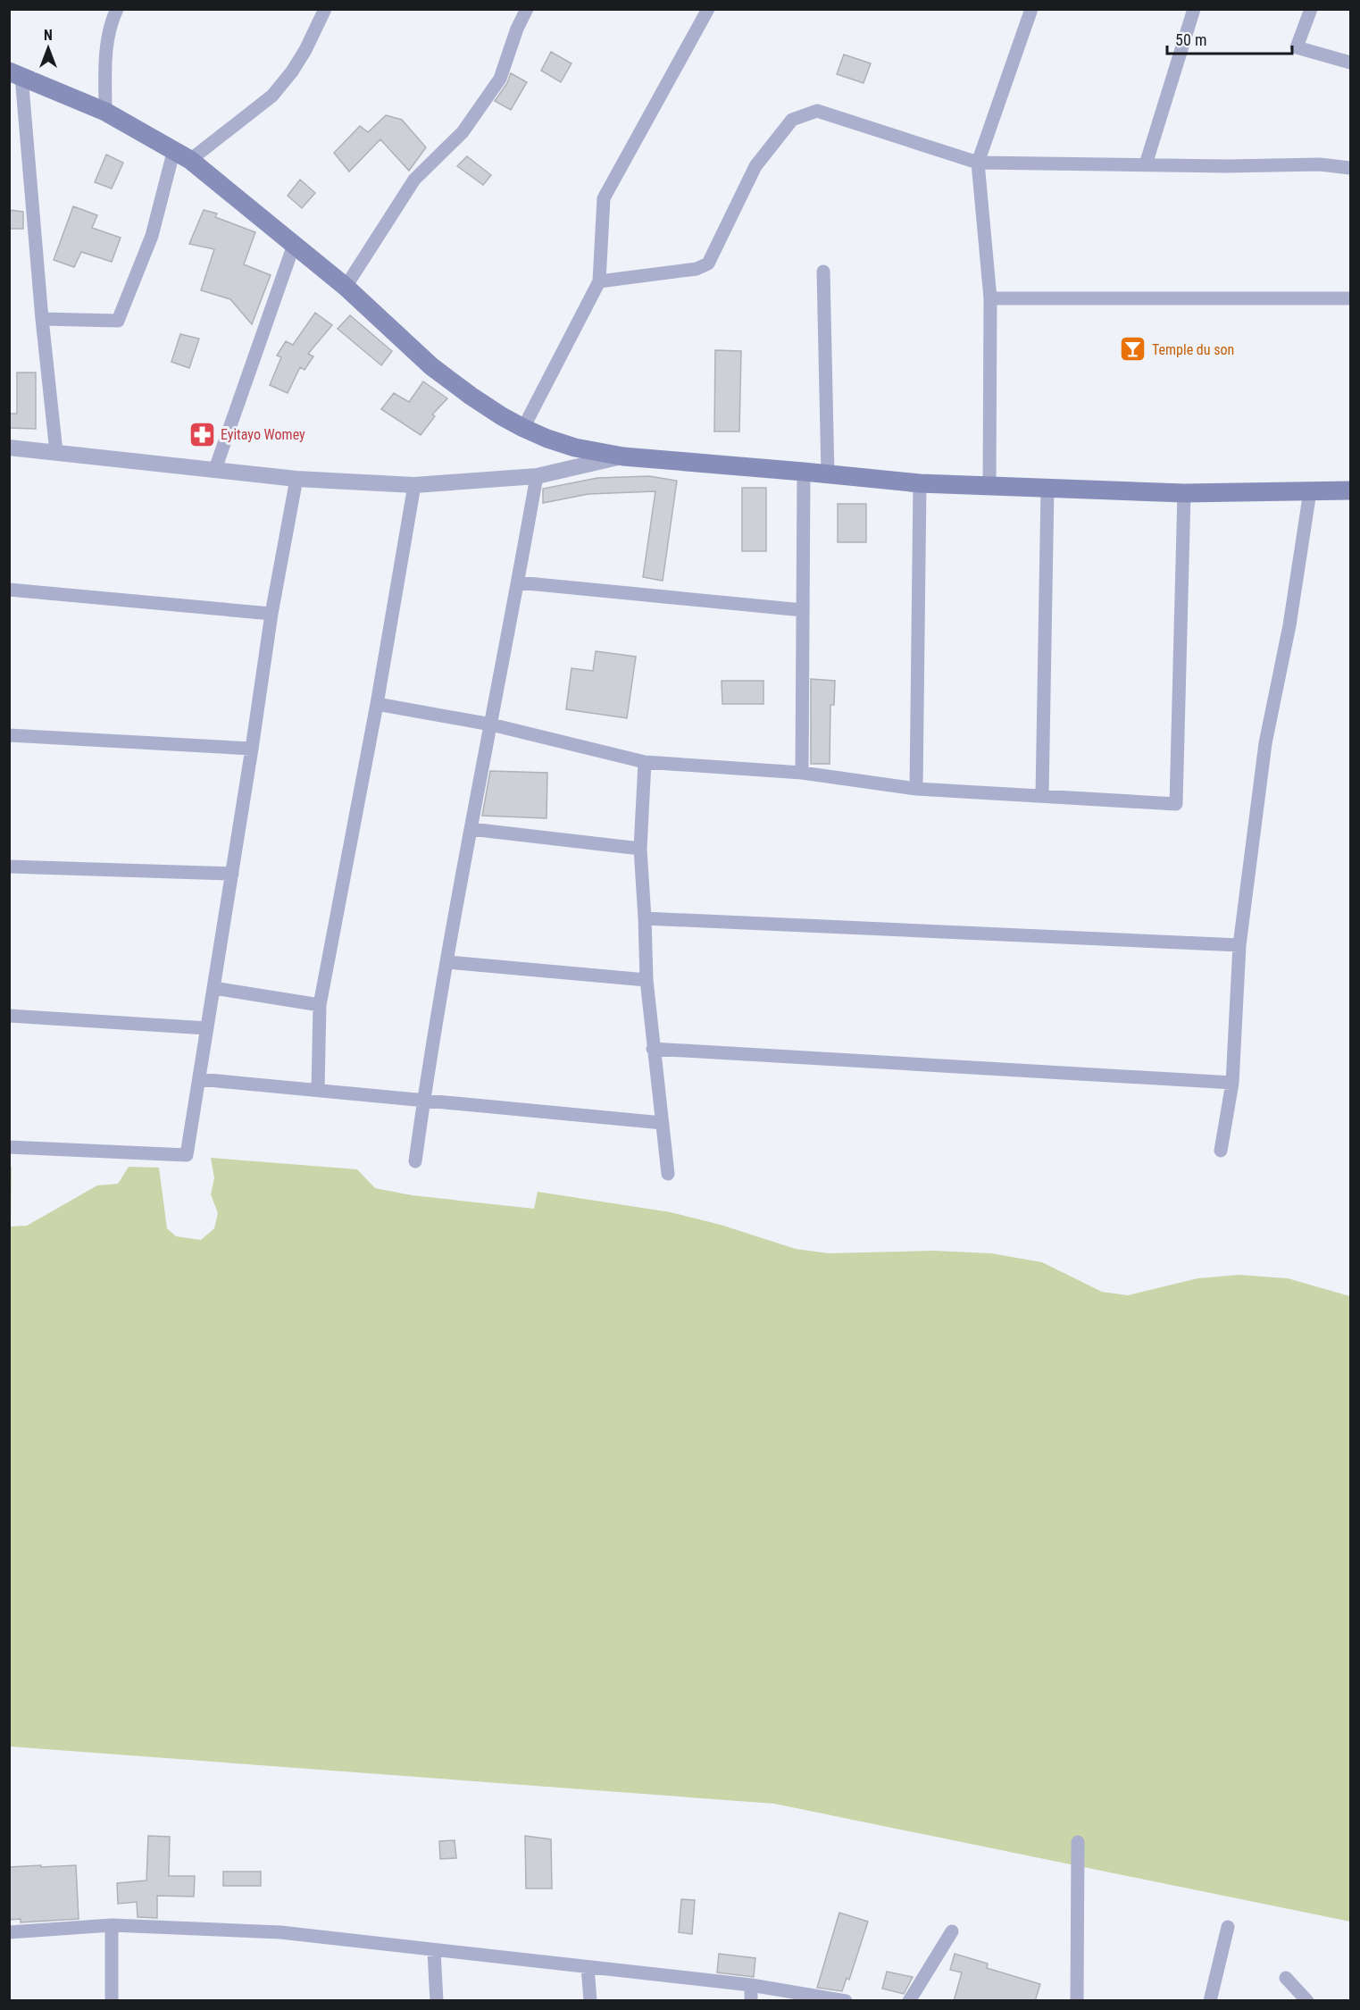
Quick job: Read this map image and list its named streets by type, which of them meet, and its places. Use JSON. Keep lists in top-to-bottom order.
{
  "places": {
    "bar": ["Temple du son"],
    "pharmacy": ["Eyitayo Womey"]
  },
  "scale_bar": "50 m",
  "north": "top"
}
